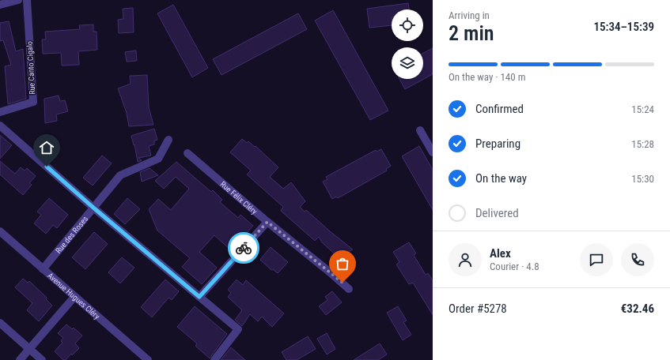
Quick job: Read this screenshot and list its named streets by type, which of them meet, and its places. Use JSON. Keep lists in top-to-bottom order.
{
  "streets": {
    "street": [
      "Rue Canto Cigalo",
      "Rue Félix Cléry",
      "Rue des Roses",
      "Avenue Hugues Cléry"
    ]
  },
  "crossings": [
    ["Rue des Roses", "Avenue Hugues Cléry"]
  ],
  "page": {
    "heading": ["2 min", "Arriving in", "15:34–15:39"],
    "panel": [
      "Alex",
      "Courier · 4.8",
      "Order #5278",
      "€32.46"
    ],
    "bar": "On the way · 140 m",
    "list": [
      ["Confirmed", "15:24"],
      ["Preparing", "15:28"],
      ["On the way", "15:30"],
      "Delivered"
    ]
  }
}
